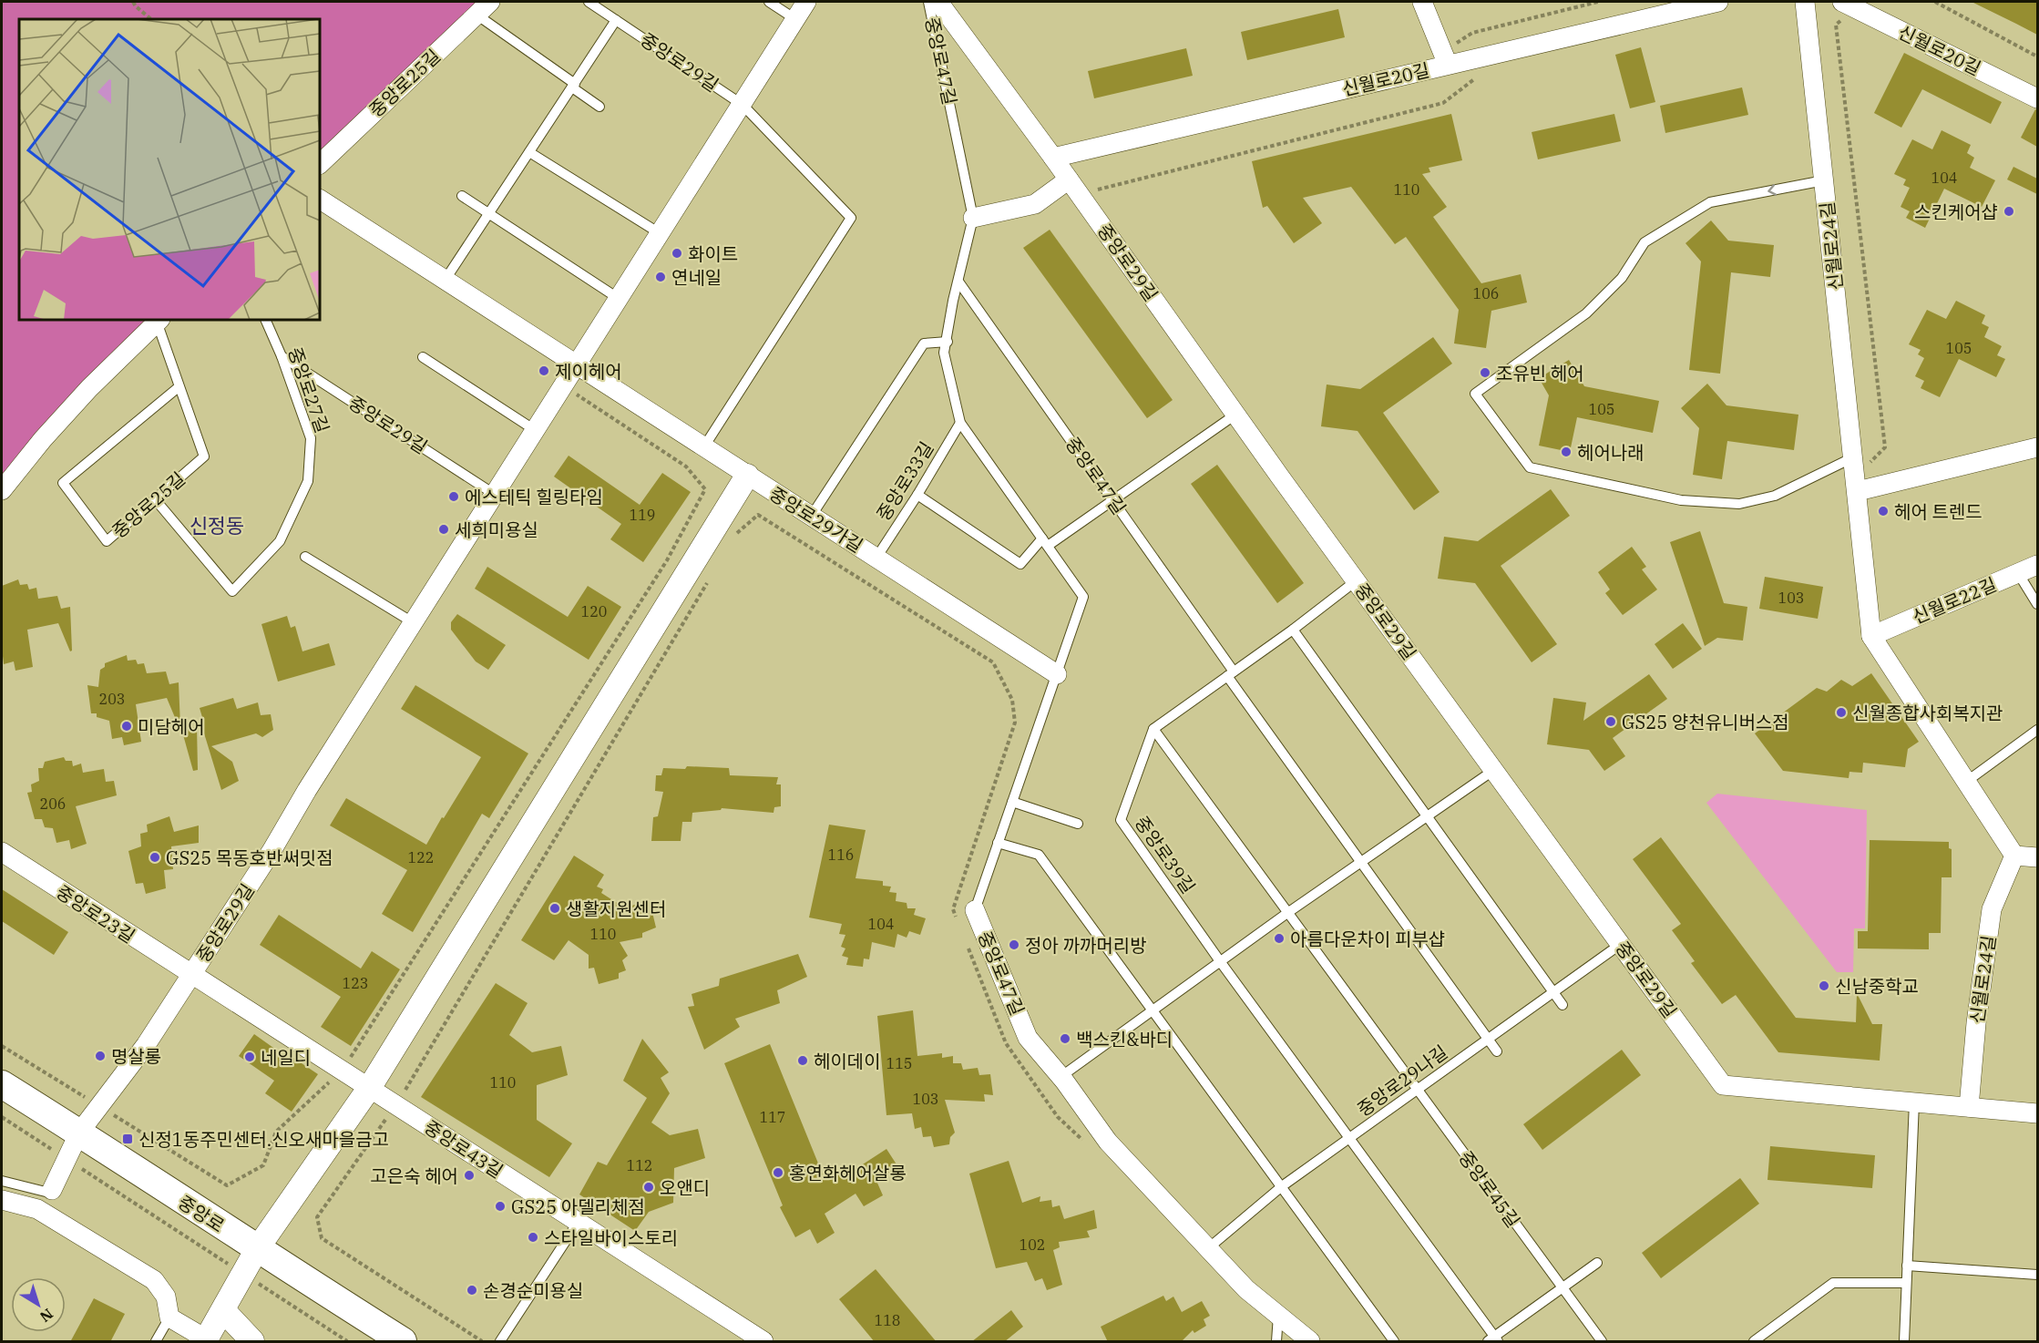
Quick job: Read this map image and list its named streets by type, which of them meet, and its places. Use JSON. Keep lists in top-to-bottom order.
{
  "streets": {
    "main road": ["중앙로"],
    "street": [
      "신월로20길",
      "중앙로47길",
      "중앙로29길",
      "중앙로25길",
      "신월로24길",
      "중앙로29가길",
      "신월로22길",
      "중앙로23길",
      "중앙로43길"
    ],
    "lane": [
      "중앙로27길",
      "중앙로33길",
      "중앙로39길",
      "중앙로29나길",
      "중앙로45길"
    ]
  },
  "crossings": [
    ["신월로20길", "중앙로29길"],
    ["중앙로47길", "중앙로33길"],
    ["중앙로47길", "중앙로29가길"],
    ["중앙로47길", "중앙로29나길"],
    ["중앙로29길", "신월로24길"],
    ["중앙로29길", "중앙로27길"],
    ["중앙로29길", "중앙로29가길"],
    ["중앙로29길", "중앙로23길"],
    ["중앙로29길", "중앙로29나길"],
    ["중앙로29길", "중앙로43길"],
    ["중앙로29길", "중앙로"],
    ["중앙로25길", "중앙로27길"],
    ["신월로24길", "신월로22길"],
    ["중앙로33길", "중앙로29가길"],
    ["중앙로39길", "중앙로29나길"],
    ["중앙로23길", "중앙로43길"],
    ["중앙로29나길", "중앙로45길"]
  ],
  "districts": ["신정동"],
  "places": {
    "other": [
      "스킨케어샵",
      "화이트",
      "연네일",
      "제이헤어",
      "조유빈 헤어",
      "헤어나래",
      "에스테틱 힐링타임",
      "헤어 트렌드",
      "세희미용실",
      "신월종합사회복지관",
      "GS25 양천유니버스점",
      "미담헤어",
      "GS25 목동호반써밋점",
      "생활지원센터",
      "아름다운차이 피부샵",
      "정아 까까머리방",
      "신남중학교",
      "백스킨&바디",
      "명살롱",
      "네일디",
      "헤이데이",
      "홍연화헤어살롱",
      "고은숙 헤어",
      "오앤디",
      "GS25 아델리체점",
      "스타일바이스토리",
      "손경순미용실"
    ],
    "transit": ["신정1동주민센터.신오새마을금고"]
  },
  "house_numbers": [
    "104",
    "110",
    "106",
    "105",
    "105",
    "119",
    "103",
    "120",
    "203",
    "206",
    "116",
    "122",
    "104",
    "110",
    "123",
    "115",
    "110",
    "103",
    "117",
    "112",
    "102",
    "118"
  ],
  "north": "bottom right"
}
